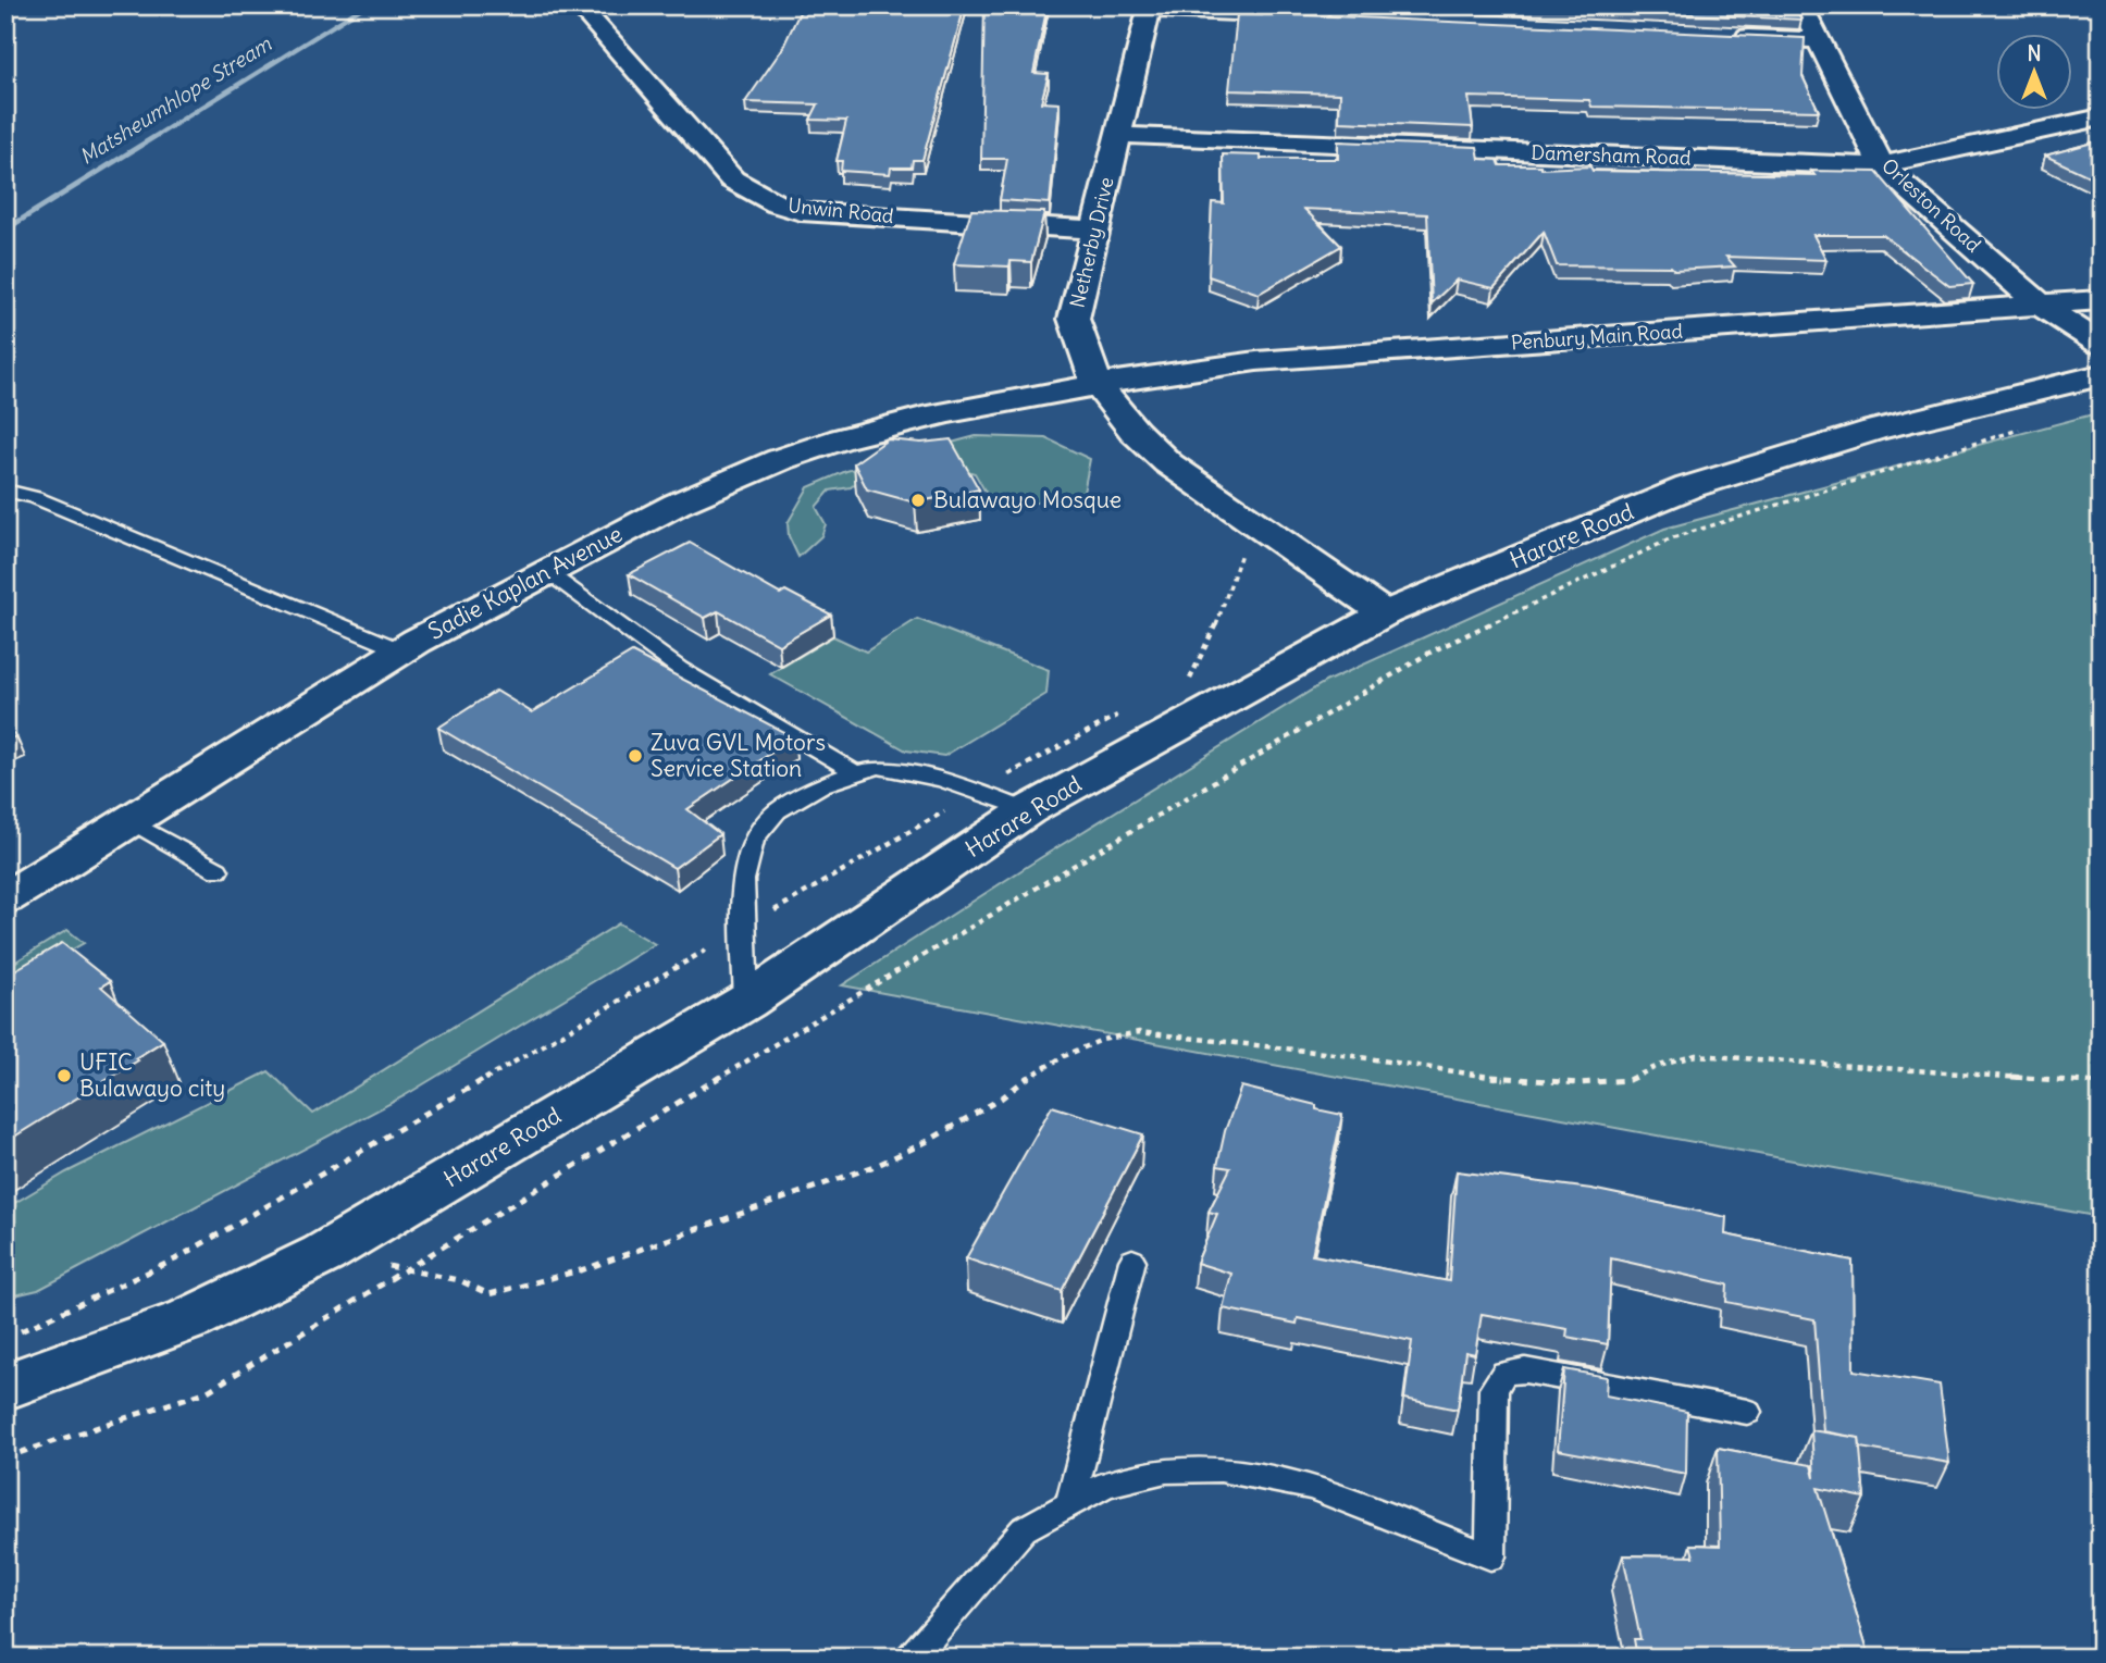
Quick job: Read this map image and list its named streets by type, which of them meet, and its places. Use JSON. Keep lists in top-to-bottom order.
{
  "streets": {
    "main road": [
      "Damersham Road",
      "Orleston Road",
      "Unwin Road",
      "Netherby Drive",
      "Penbury Main Road",
      "Harare Road",
      "Sadie Kaplan Avenue"
    ]
  },
  "crossings": [
    ["Damersham Road", "Orleston Road"],
    ["Damersham Road", "Netherby Drive"],
    ["Orleston Road", "Penbury Main Road"],
    ["Unwin Road", "Netherby Drive"],
    ["Netherby Drive", "Penbury Main Road"],
    ["Netherby Drive", "Harare Road"],
    ["Netherby Drive", "Sadie Kaplan Avenue"],
    ["Penbury Main Road", "Sadie Kaplan Avenue"]
  ],
  "water": ["Matsheumhlope Stream"],
  "places": ["Bulawayo Mosque", "Zuva GVL Motors Service Station", "UFIC Bulawayo city"],
  "north": "top"
}
